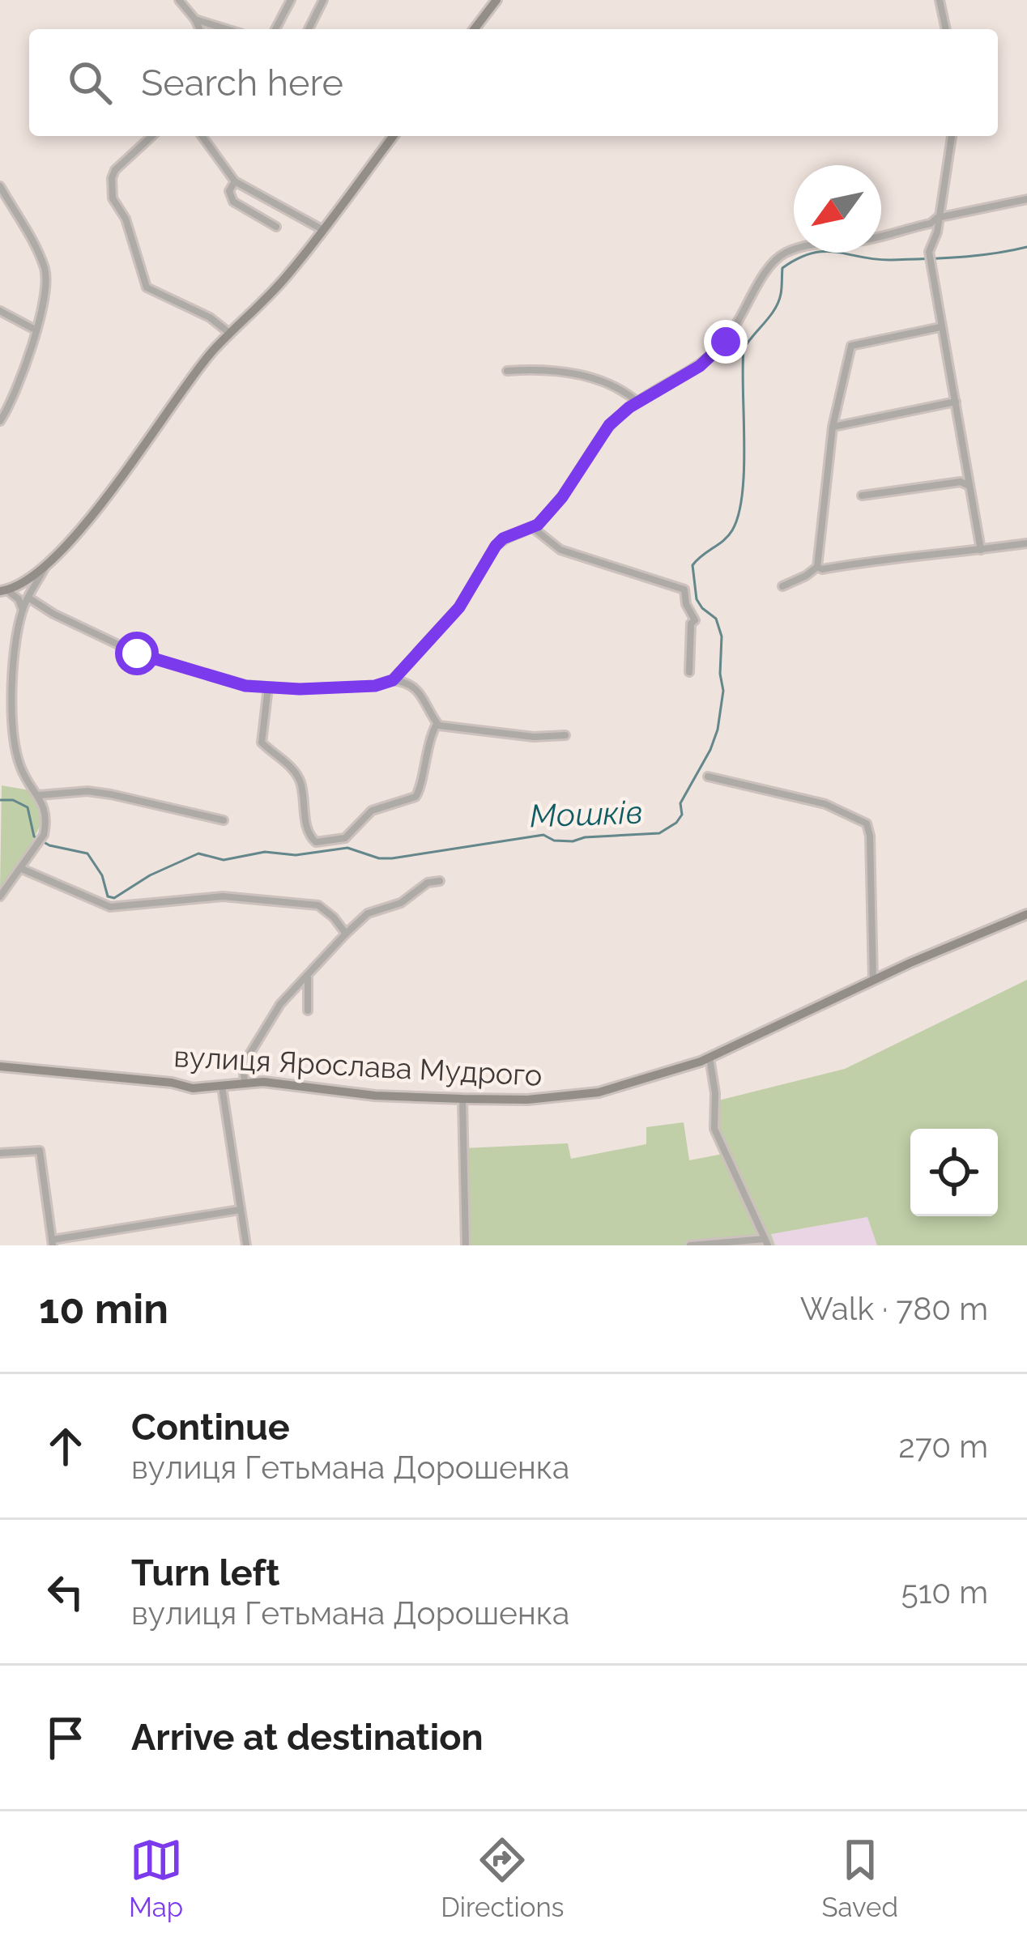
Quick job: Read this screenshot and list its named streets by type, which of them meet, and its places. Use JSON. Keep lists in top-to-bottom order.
{
  "streets": {
    "main road": ["вулиця Ярослава Мудрого"]
  },
  "water": ["Мошків"],
  "north": "bottom left",
  "page": {
    "search": "Search here",
    "heading": ["10 min", "Walk · 780 m"],
    "list": [
      ["Continue", "вулиця Гетьмана Дорошенка", "270 m"],
      ["Turn left", "вулиця Гетьмана Дорошенка", "510 m"],
      "Arrive at destination"
    ],
    "nav": ["Map", "Directions", "Saved"]
  }
}
